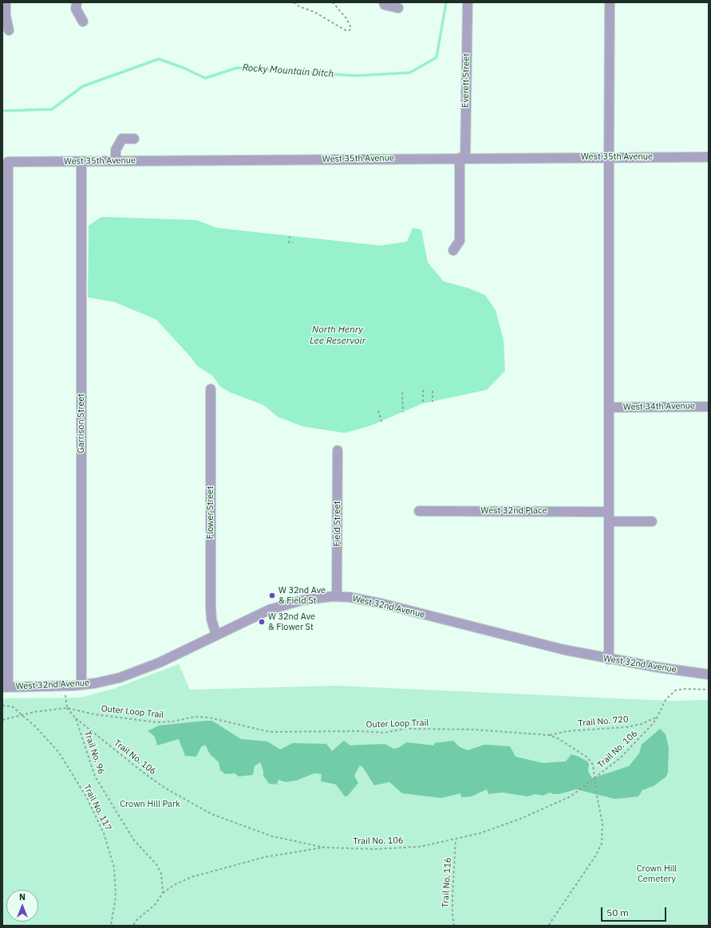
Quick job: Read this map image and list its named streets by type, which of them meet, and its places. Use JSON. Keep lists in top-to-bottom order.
{
  "streets": {
    "street": [
      "Everett Street",
      "West 35th Avenue",
      "West 34th Avenue",
      "Garrison Street",
      "West 32nd Place",
      "Flower Street",
      "Field Street",
      "West 32nd Avenue"
    ],
    "path": [
      "Outer Loop Trail",
      "Trail No. 720",
      "Trail No. 106",
      "Trail No. 96",
      "Trail No. 117",
      "Trail No. 116"
    ]
  },
  "crossings": [
    ["Everett Street", "West 35th Avenue"],
    ["West 35th Avenue", "Garrison Street"],
    ["West 35th Avenue", "West 32nd Avenue"],
    ["Garrison Street", "West 32nd Avenue"],
    ["Flower Street", "West 32nd Avenue"],
    ["Field Street", "West 32nd Avenue"],
    ["Outer Loop Trail", "Trail No. 720"],
    ["Outer Loop Trail", "Trail No. 106"],
    ["Outer Loop Trail", "Trail No. 96"],
    ["Outer Loop Trail", "Trail No. 117"],
    ["Trail No. 720", "Trail No. 106"],
    ["Trail No. 106", "Trail No. 96"],
    ["Trail No. 106", "Trail No. 116"]
  ],
  "water": ["Rocky Mountain Ditch", "North Henry Lee Reservoir"],
  "parks": ["Crown Hill Park", "Crown Hill Cemetery"],
  "places": ["W 32nd Ave & Field St", "W 32nd Ave & Flower St"],
  "scale_bar": "50 m",
  "north": "top"
}
